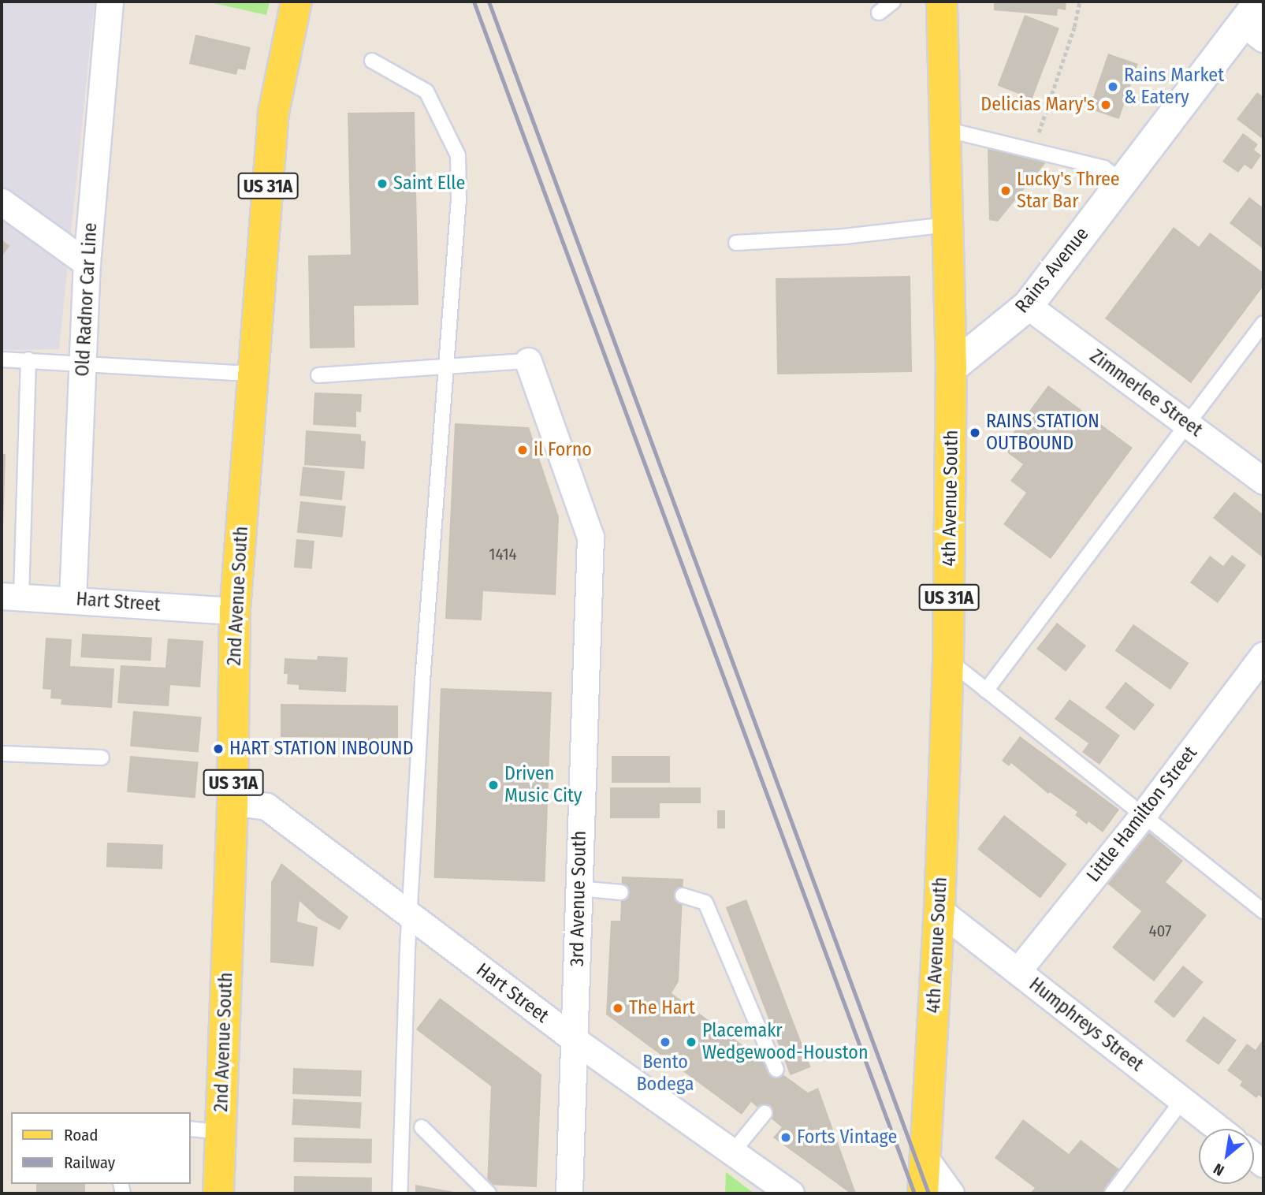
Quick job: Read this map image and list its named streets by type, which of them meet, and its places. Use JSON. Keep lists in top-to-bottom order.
{
  "streets": {
    "main road": ["US 31A", "4th Avenue South", "2nd Avenue South"],
    "street": [
      "Rains Avenue",
      "Old Radnor Car Line",
      "Zimmerlee Street",
      "Hart Street",
      "Little Hamilton Street",
      "3rd Avenue South",
      "Humphreys Street"
    ]
  },
  "crossings": [
    ["Rains Avenue", "Zimmerlee Street"],
    ["Rains Avenue", "4th Avenue South"],
    ["Old Radnor Car Line", "Hart Street"],
    ["4th Avenue South", "Humphreys Street"],
    ["2nd Avenue South", "Hart Street"],
    ["Hart Street", "3rd Avenue South"],
    ["Little Hamilton Street", "Humphreys Street"]
  ],
  "places": [
    "Rains Market & Eatery",
    "Delicias Mary's",
    "Saint Elle",
    "Lucky's Three Star Bar",
    "RAINS STATION OUTBOUND",
    "il Forno",
    "HART STATION INBOUND",
    "Driven Music City",
    "The Hart",
    "Bento Bodega",
    "Placemakr Wedgewood-Houston",
    "Forts Vintage"
  ],
  "house_numbers": ["1414", "407"],
  "legend": ["Road", "Railway"],
  "north": "bottom left"
}
